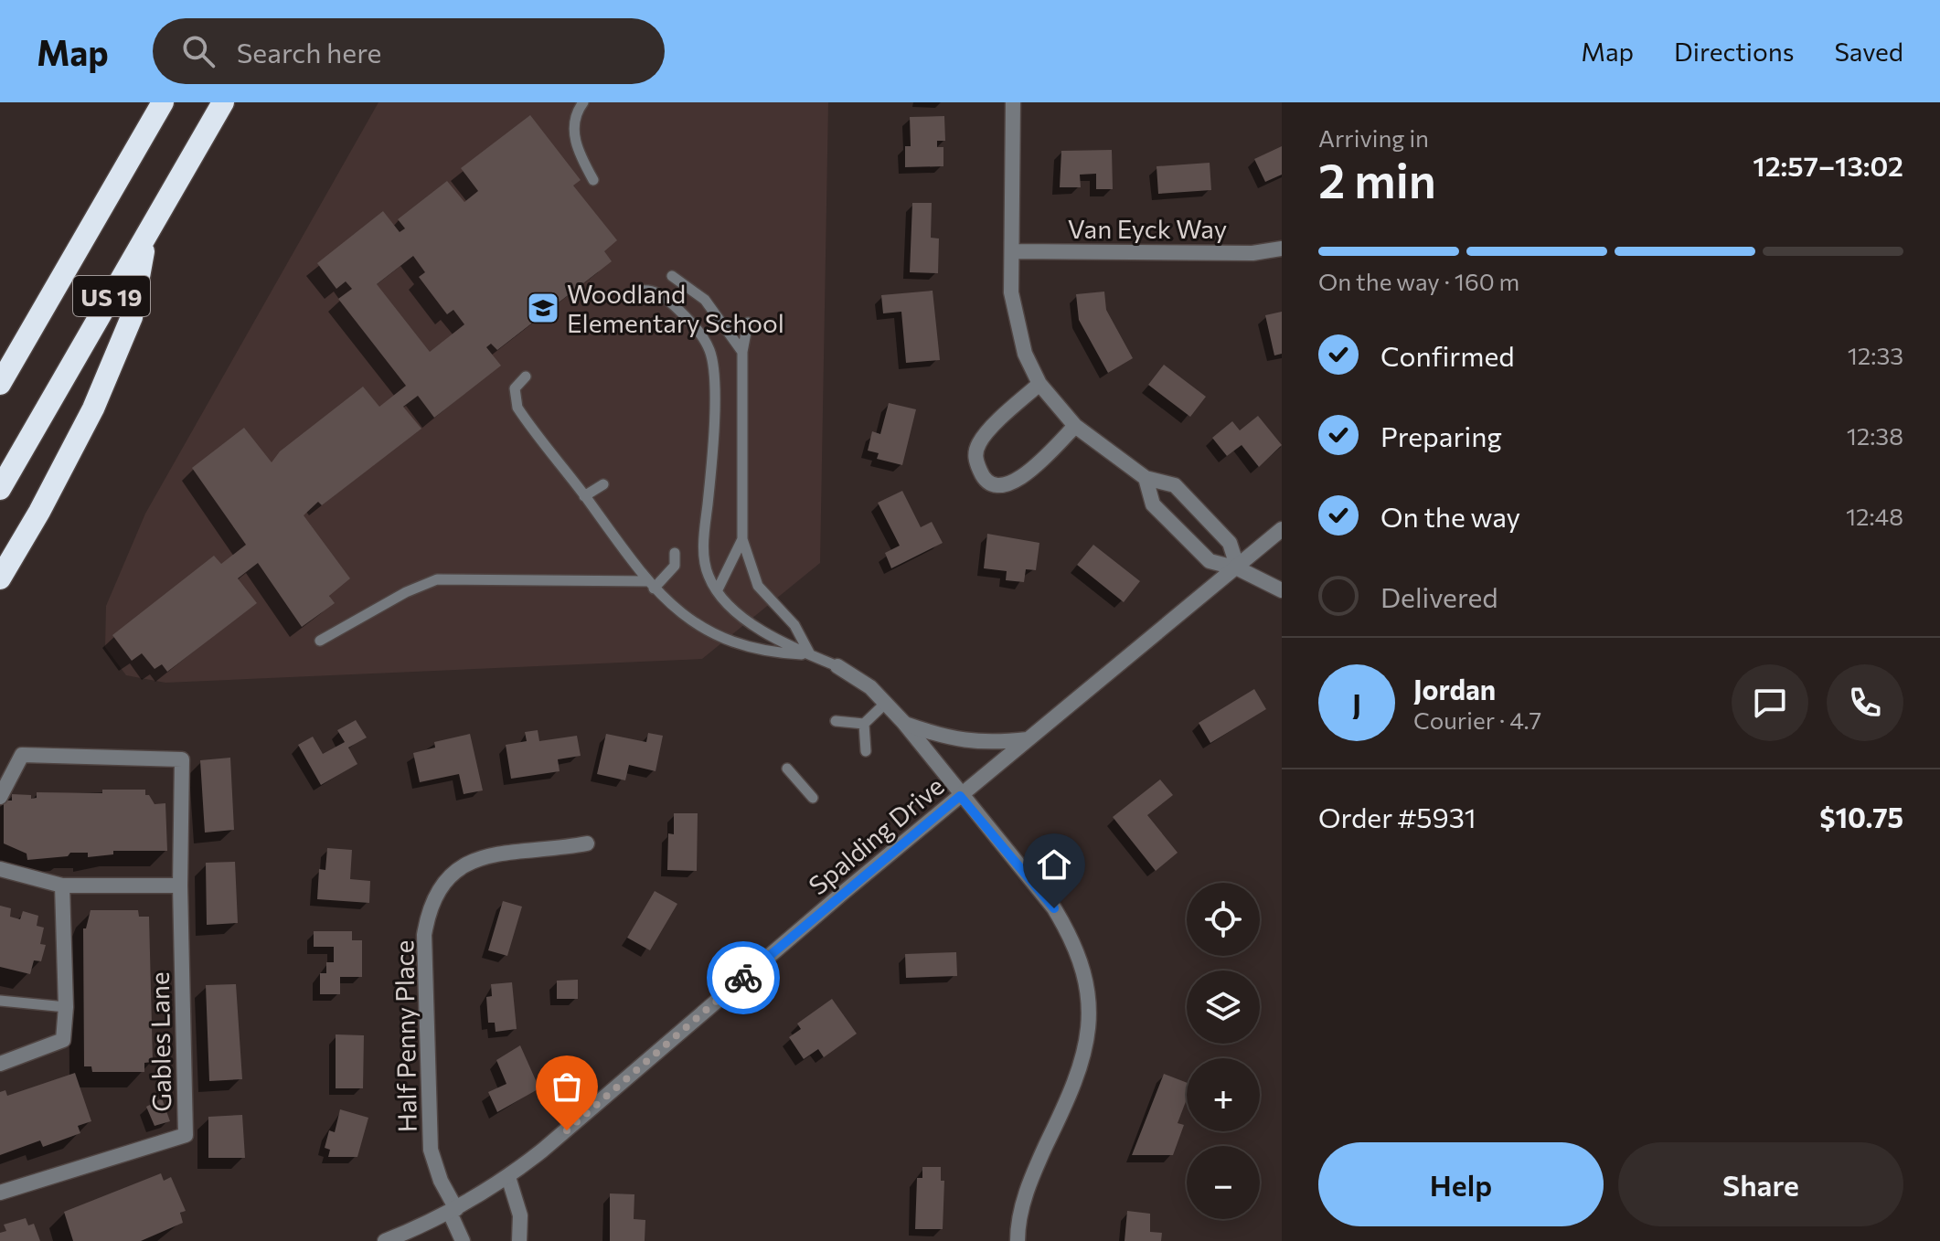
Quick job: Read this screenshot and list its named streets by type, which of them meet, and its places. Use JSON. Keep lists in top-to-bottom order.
{
  "streets": {
    "highway": ["US 19"],
    "street": [
      "Van Eyck Way",
      "Spalding Drive",
      "Half Penny Place",
      "Gables Lane"
    ]
  },
  "crossings": [
    ["Spalding Drive", "Half Penny Place"]
  ],
  "places": {
    "school or university": ["Woodland Elementary School"]
  },
  "page": {
    "header": "Map",
    "search": "Search here",
    "nav": ["Map", "Directions", "Saved"],
    "heading": ["2 min", "Arriving in", "12:57–13:02"],
    "panel": [
      "Jordan",
      "Courier · 4.7",
      "Order #5931",
      "$10.75"
    ],
    "bar": "On the way · 160 m",
    "list": [
      ["Confirmed", "12:33"],
      ["Preparing", "12:38"],
      ["On the way", "12:48"],
      "Delivered"
    ],
    "round": "J",
    "map_buttons": ["+", "−"],
    "buttons": ["Help", "Share"]
  }
}
